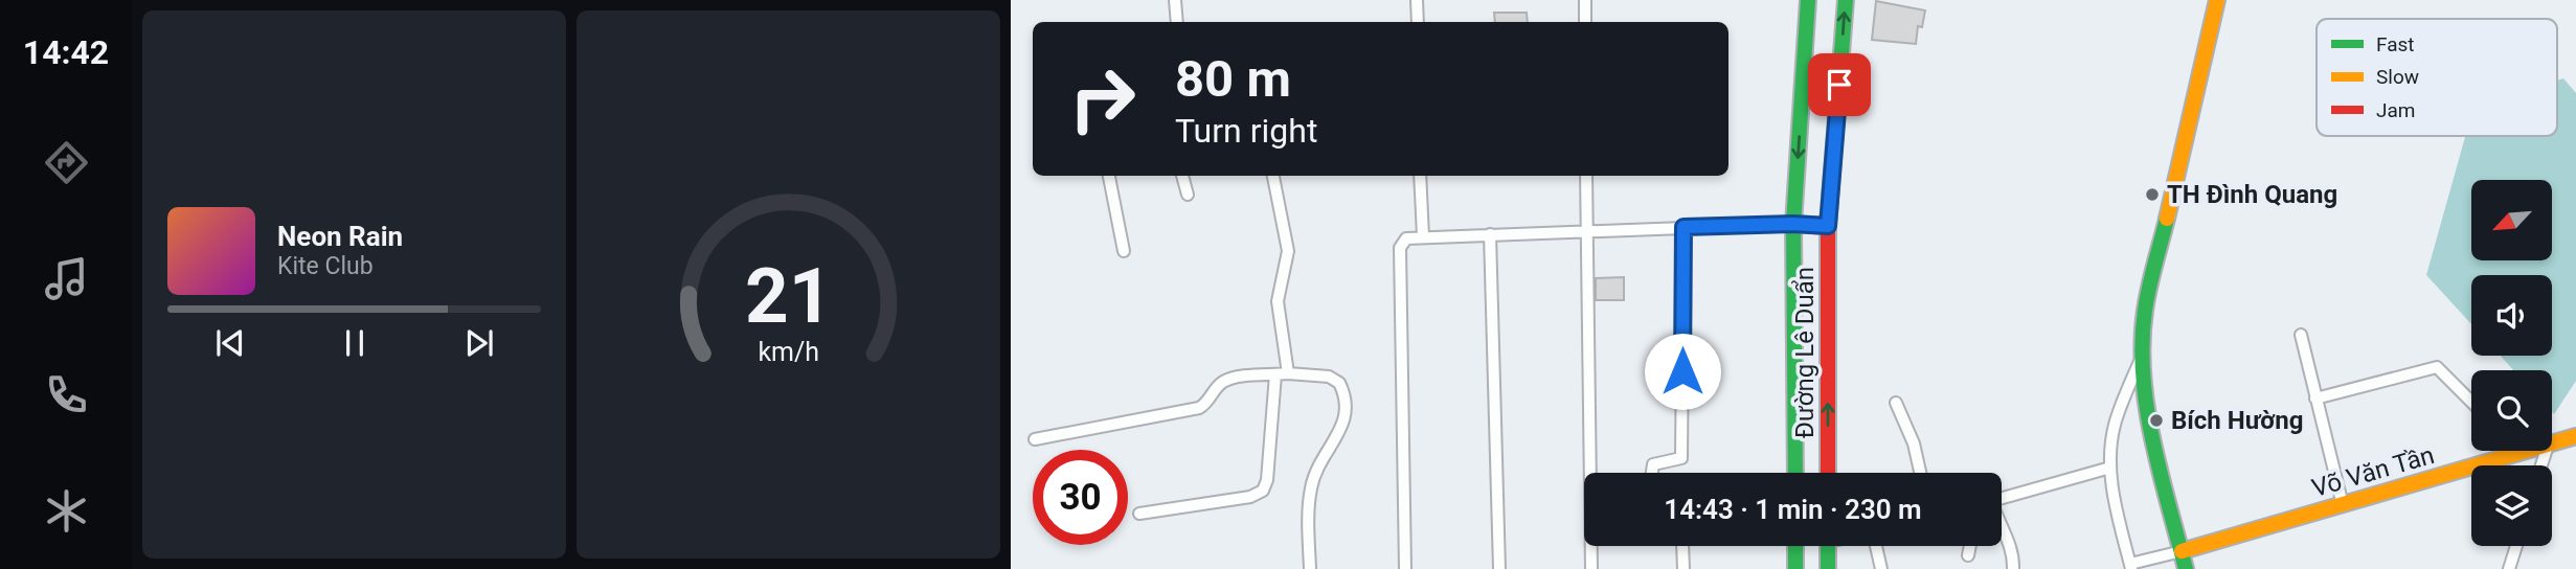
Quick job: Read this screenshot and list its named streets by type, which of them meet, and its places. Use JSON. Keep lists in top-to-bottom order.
{
  "streets": {
    "main road": ["Đường Lê Duẩn", "Võ Văn Tần"]
  },
  "places": ["TH Đình Quang", "Bích Hường"],
  "legend": ["Fast", "Slow", "Jam"],
  "north": "bottom left",
  "page": {
    "tabs": "14:42",
    "turn": ["80 m", "Turn right"],
    "song": ["Neon Rain", "Kite Club"],
    "limit": "30",
    "trip": "14:43 · 1 min · 230 m",
    "gauge": ["21", "km/h"]
  }
}
